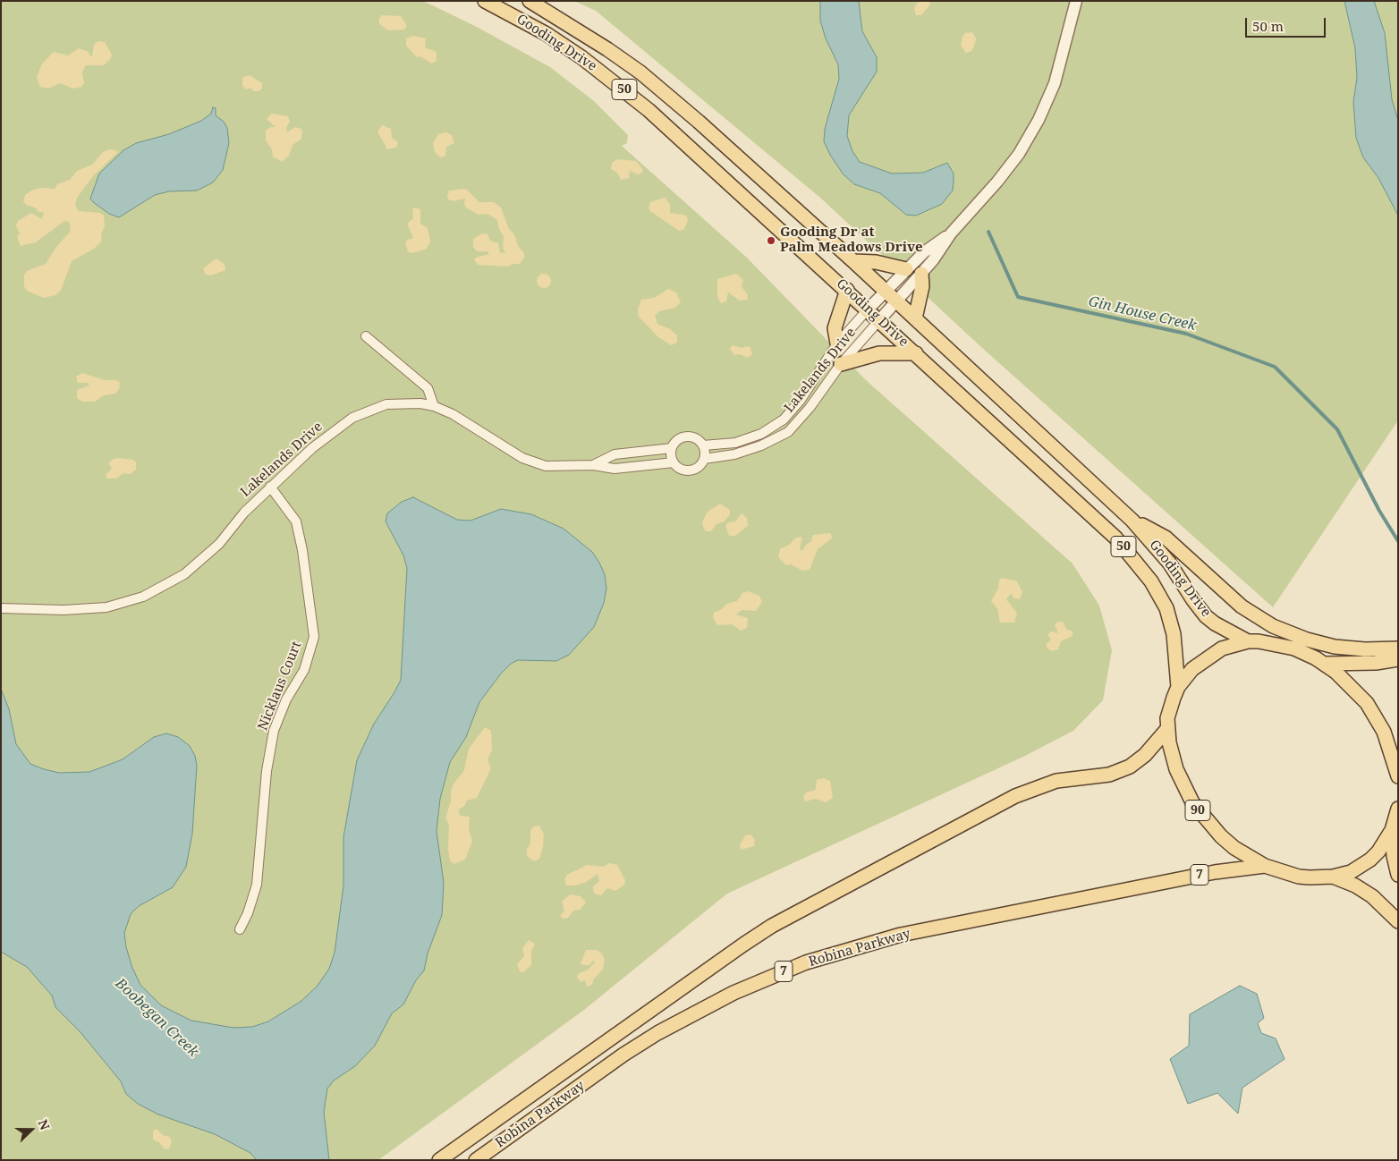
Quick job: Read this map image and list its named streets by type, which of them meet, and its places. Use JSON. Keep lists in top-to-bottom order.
{
  "streets": {
    "main road": [
      "Gooding Drive",
      "50",
      "90",
      "7",
      "Robina Parkway"
    ],
    "street": ["Lakelands Drive", "Nicklaus Court"]
  },
  "crossings": [
    ["Gooding Drive", "Lakelands Drive"],
    ["Gooding Drive", "90"],
    ["Lakelands Drive", "Nicklaus Court"],
    ["90", "Robina Parkway"]
  ],
  "water": ["Gin House Creek", "Boobegan Creek"],
  "places": ["Gooding Dr at Palm Meadows Drive"],
  "scale_bar": "50 m",
  "north": "right"
}
